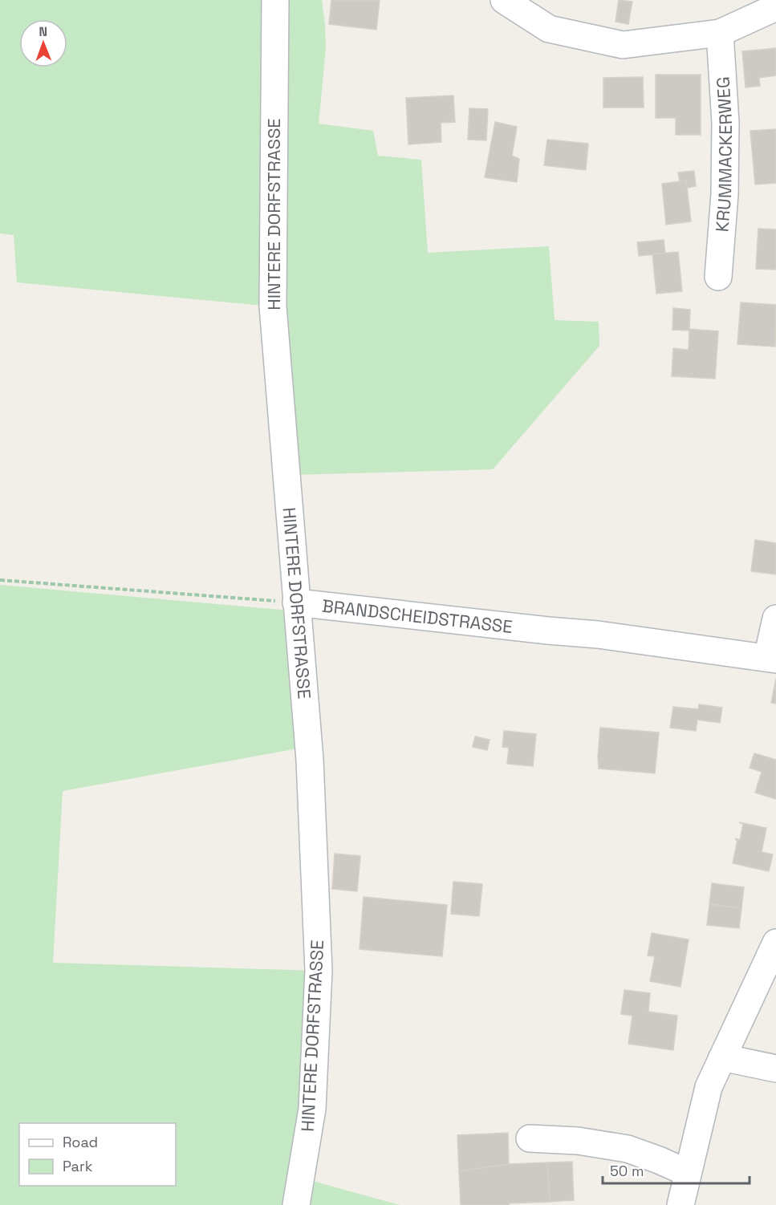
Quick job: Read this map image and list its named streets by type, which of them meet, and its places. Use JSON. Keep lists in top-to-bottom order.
{
  "streets": {
    "street": ["KRUMMACKERWEG", "HINTERE DORFSTRASSE", "BRANDSCHEIDSTRASSE"]
  },
  "crossings": [
    ["HINTERE DORFSTRASSE", "BRANDSCHEIDSTRASSE"]
  ],
  "legend": ["Road", "Park"],
  "scale_bar": "50 m",
  "north": "top"
}
